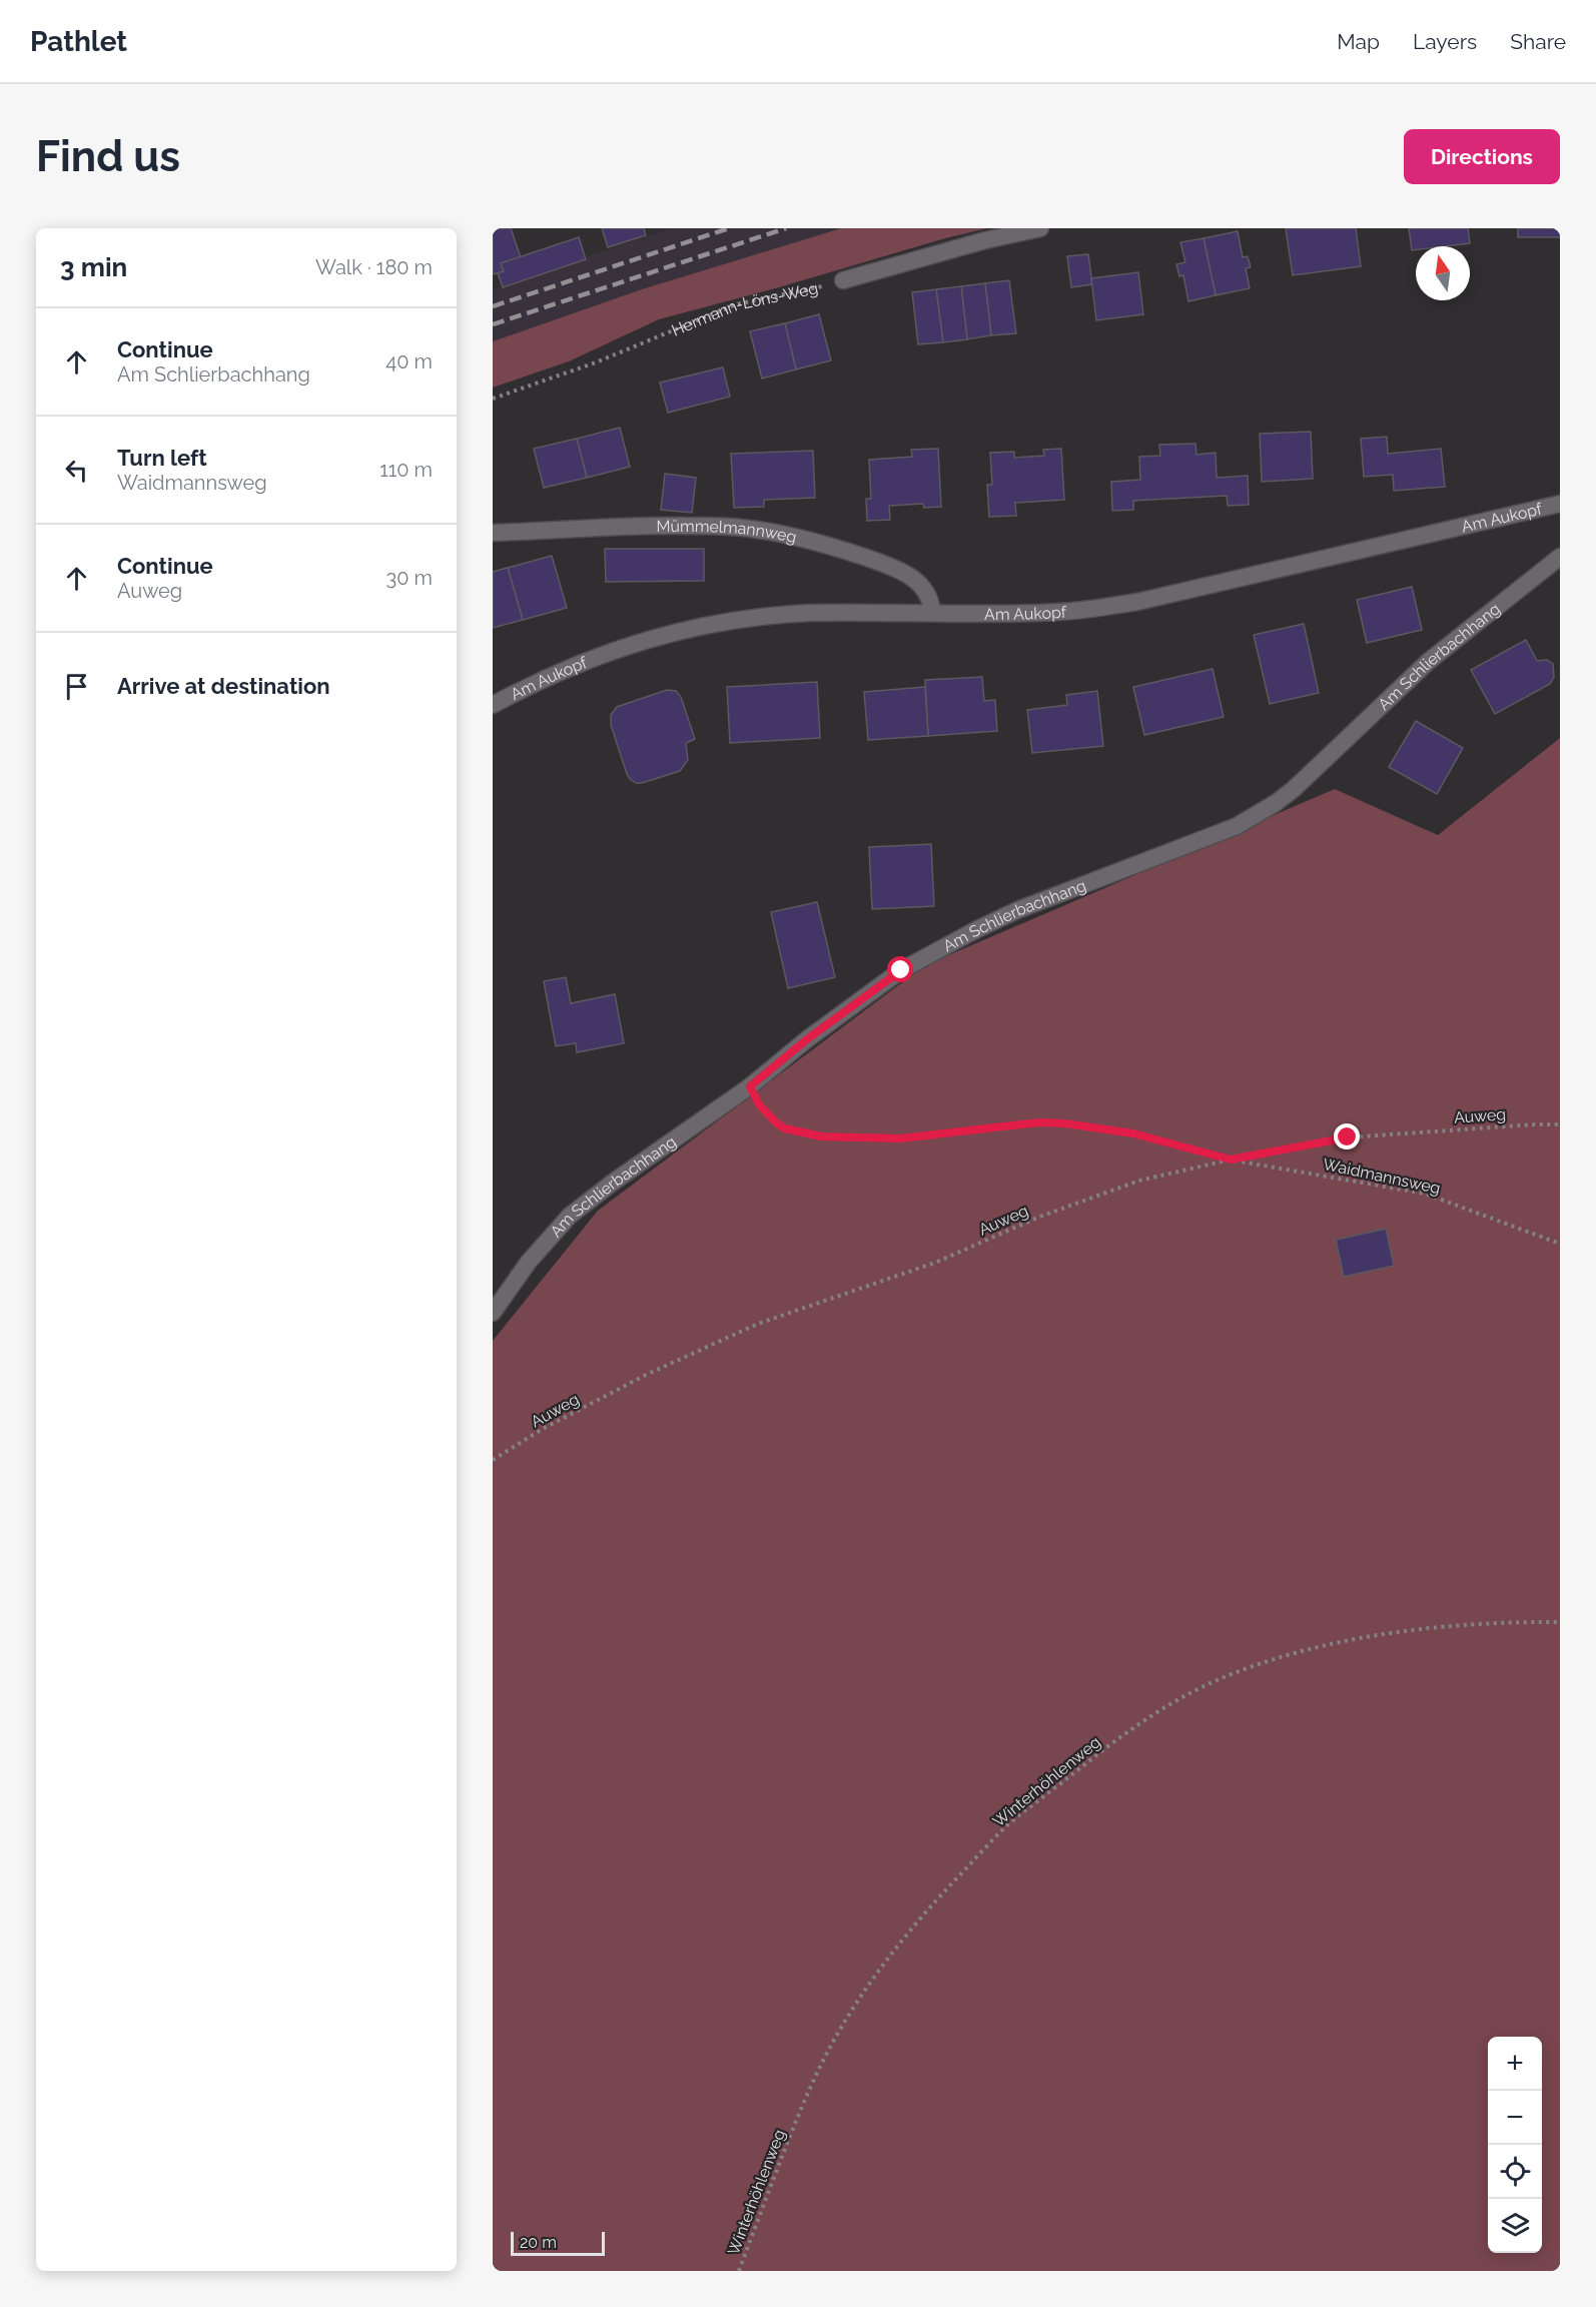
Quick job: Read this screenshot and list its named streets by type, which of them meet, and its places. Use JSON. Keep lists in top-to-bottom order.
{
  "streets": {
    "street": ["Am Aukopf", "Mümmelmannweg", "Am Schlierbachhang"],
    "path": [
      "Hermann-Löns-Weg",
      "Auweg",
      "Waidmannsweg",
      "Winterhöhlenweg"
    ]
  },
  "crossings": [
    ["Am Aukopf", "Mümmelmannweg"],
    ["Am Schlierbachhang", "Waidmannsweg"],
    ["Auweg", "Waidmannsweg"]
  ],
  "scale_bar": "20 m",
  "north": "top",
  "page": {
    "header": "Pathlet",
    "nav": ["Map", "Layers", "Share"],
    "buttons": "Directions",
    "title": "Find us",
    "heading": ["3 min", "Walk · 180 m"],
    "list": [
      ["Continue", "Am Schlierbachhang", "40 m"],
      ["Turn left", "Waidmannsweg", "110 m"],
      ["Continue", "Auweg", "30 m"],
      "Arrive at destination"
    ],
    "map_buttons": ["+", "−"],
    "scale": "20 m"
  }
}
